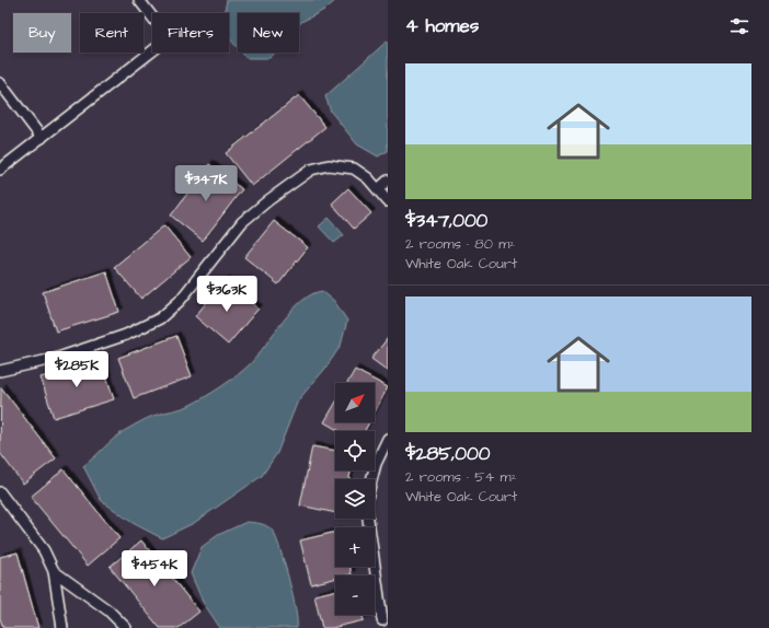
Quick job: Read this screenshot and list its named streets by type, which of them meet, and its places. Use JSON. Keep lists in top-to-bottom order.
{
  "north": "top right",
  "page": {
    "heading": "4 homes",
    "chip": [
      "Buy",
      "Rent",
      "Filters",
      "New"
    ],
    "list": [
      {
        "name": "$347,000",
        "note": "2 rooms · 80 m² · White Oak Court"
      },
      {
        "name": "$285,000",
        "note": "2 rooms · 54 m² · White Oak Court"
      }
    ],
    "price": [
      "$347K",
      "$363K",
      "$285K",
      "$454K"
    ],
    "map_buttons": ["+", "−"]
  }
}
